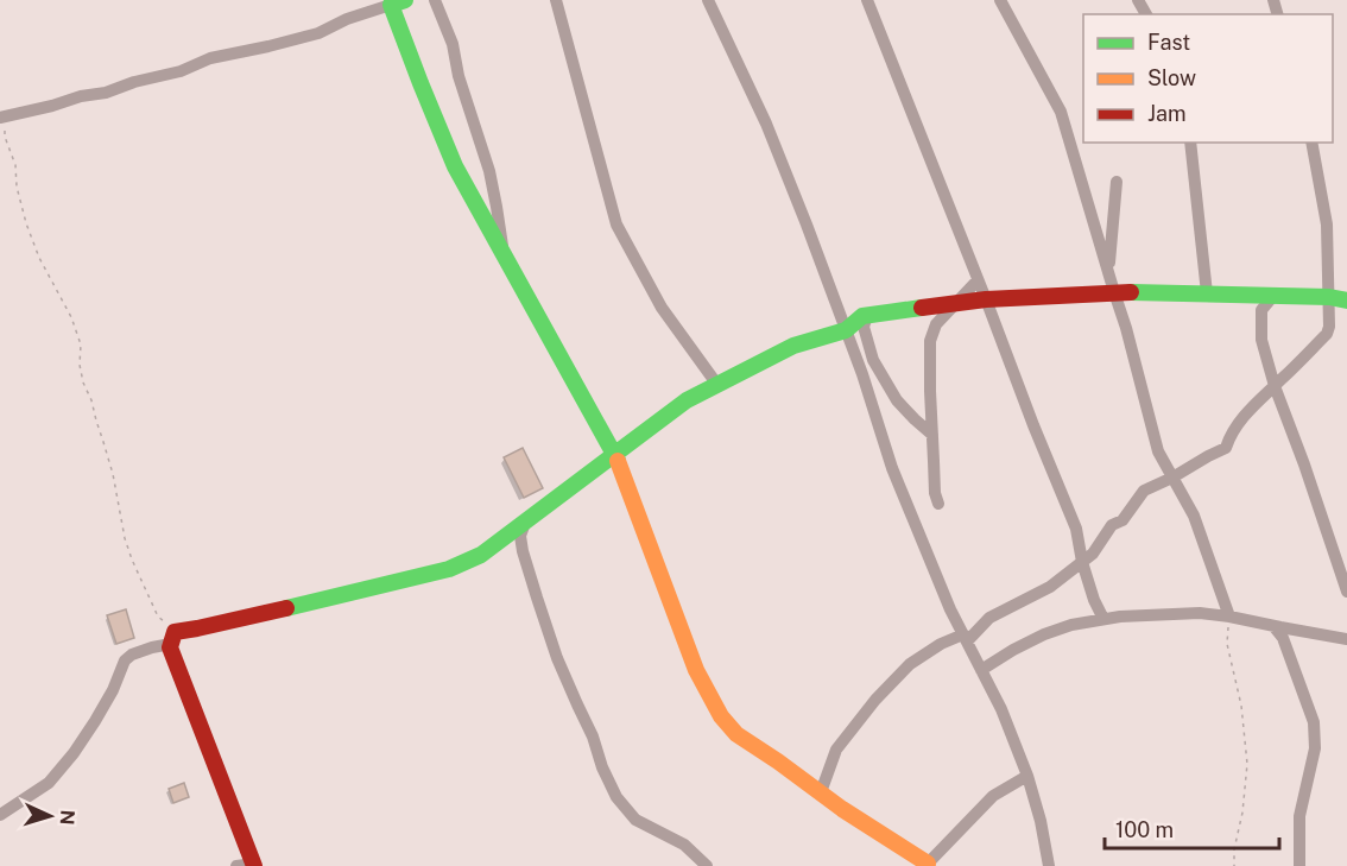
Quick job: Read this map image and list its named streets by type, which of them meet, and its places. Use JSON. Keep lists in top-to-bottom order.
{
  "legend": ["Fast", "Slow", "Jam"],
  "scale_bar": "100 m",
  "north": "right"
}
